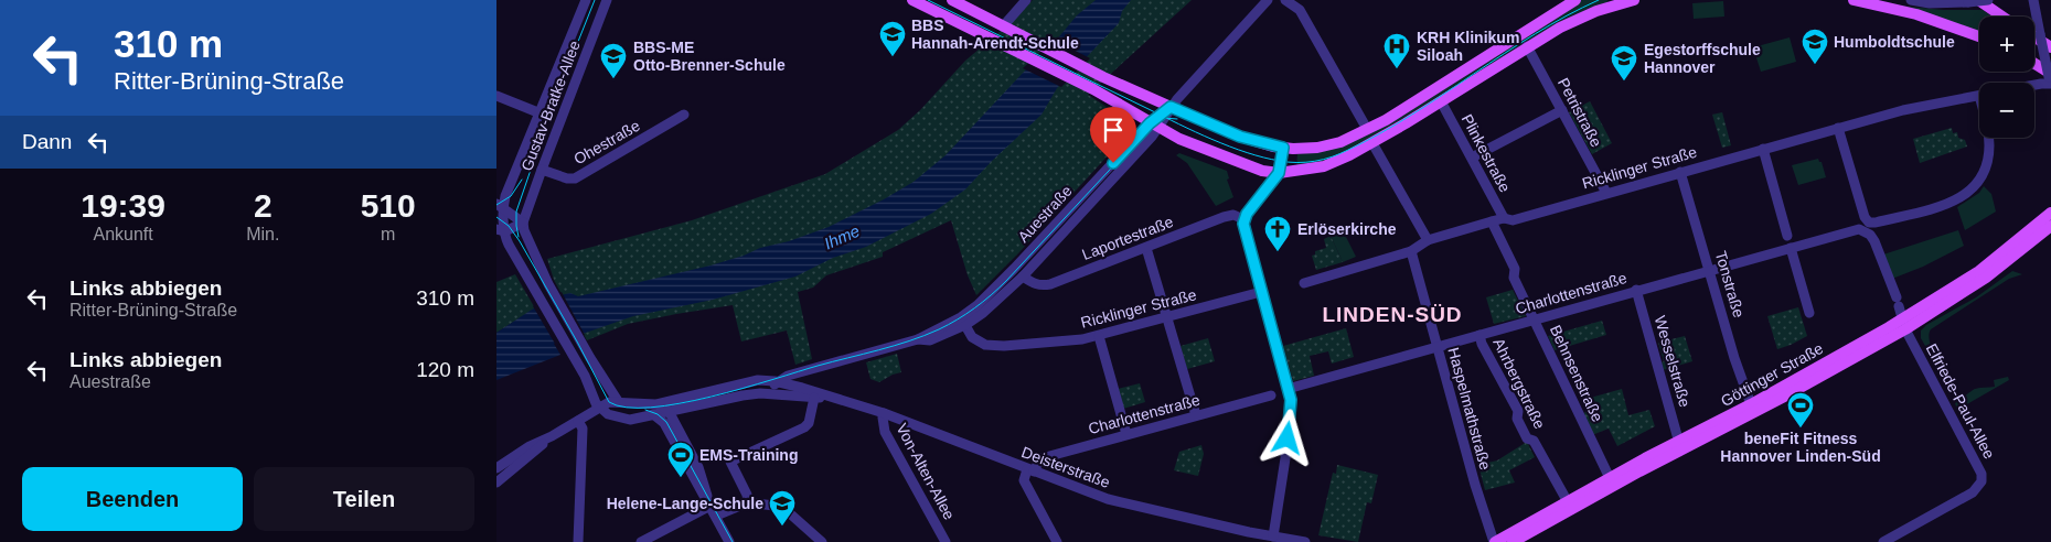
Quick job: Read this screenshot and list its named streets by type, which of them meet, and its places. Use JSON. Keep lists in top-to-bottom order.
{
  "streets": {
    "main road": ["Göttinger Straße"],
    "street": [
      "Gustav-Bratke-Allee",
      "Petristraße",
      "Ohestraße",
      "Plinkestraße",
      "Ricklinger Straße",
      "Auestraße",
      "Laportestraße",
      "Tonstraße",
      "Charlottenstraße",
      "Wesselstraße",
      "Behnsenstraße",
      "Ahrbergstraße",
      "Elfriede-Paul-Allee",
      "Haspelmathstraße",
      "Deisterstraße",
      "Von-Alten-Allee"
    ]
  },
  "crossings": [
    ["Gustav-Bratke-Allee", "Ohestraße"],
    ["Petristraße", "Ricklinger Straße"],
    ["Plinkestraße", "Ricklinger Straße"],
    ["Ricklinger Straße", "Auestraße"],
    ["Ricklinger Straße", "Tonstraße"],
    ["Ricklinger Straße", "Behnsenstraße"],
    ["Ricklinger Straße", "Haspelmathstraße"],
    ["Auestraße", "Laportestraße"],
    ["Tonstraße", "Charlottenstraße"],
    ["Tonstraße", "Göttinger Straße"],
    ["Charlottenstraße", "Wesselstraße"],
    ["Charlottenstraße", "Behnsenstraße"],
    ["Charlottenstraße", "Ahrbergstraße"],
    ["Charlottenstraße", "Haspelmathstraße"],
    ["Charlottenstraße", "Deisterstraße"],
    ["Wesselstraße", "Göttinger Straße"],
    ["Behnsenstraße", "Göttinger Straße"],
    ["Göttinger Straße", "Ahrbergstraße"],
    ["Göttinger Straße", "Elfriede-Paul-Allee"],
    ["Göttinger Straße", "Haspelmathstraße"],
    ["Deisterstraße", "Von-Alten-Allee"]
  ],
  "districts": ["LINDEN-SÜD"],
  "water": ["Ihme"],
  "places": {
    "school or university": [
      "BBS Hannah-Arendt-Schule",
      "Humboldtschule",
      "BBS-ME Otto-Brenner-Schule",
      "Egestorffschule Hannover",
      "Helene-Lange-Schule"
    ],
    "hospital": ["KRH Klinikum Siloah"],
    "church": ["Erlöserkirche"],
    "sports": ["beneFit Fitness Hannover Linden-Süd", "EMS-Training"]
  },
  "page": {
    "turn": ["310 m", "Ritter-Brüning-Straße"],
    "map_buttons": ["+", "−"],
    "then": "Dann",
    "eta": [
      "19:39",
      "Ankunft",
      "2",
      "Min.",
      "510",
      "m"
    ],
    "list": [
      {
        "name": "Links abbiegen",
        "note": "Ritter-Brüning-Straße",
        "value": "310 m"
      },
      {
        "name": "Links abbiegen",
        "note": "Auestraße",
        "value": "120 m"
      }
    ],
    "buttons": ["Beenden", "Teilen"]
  }
}
